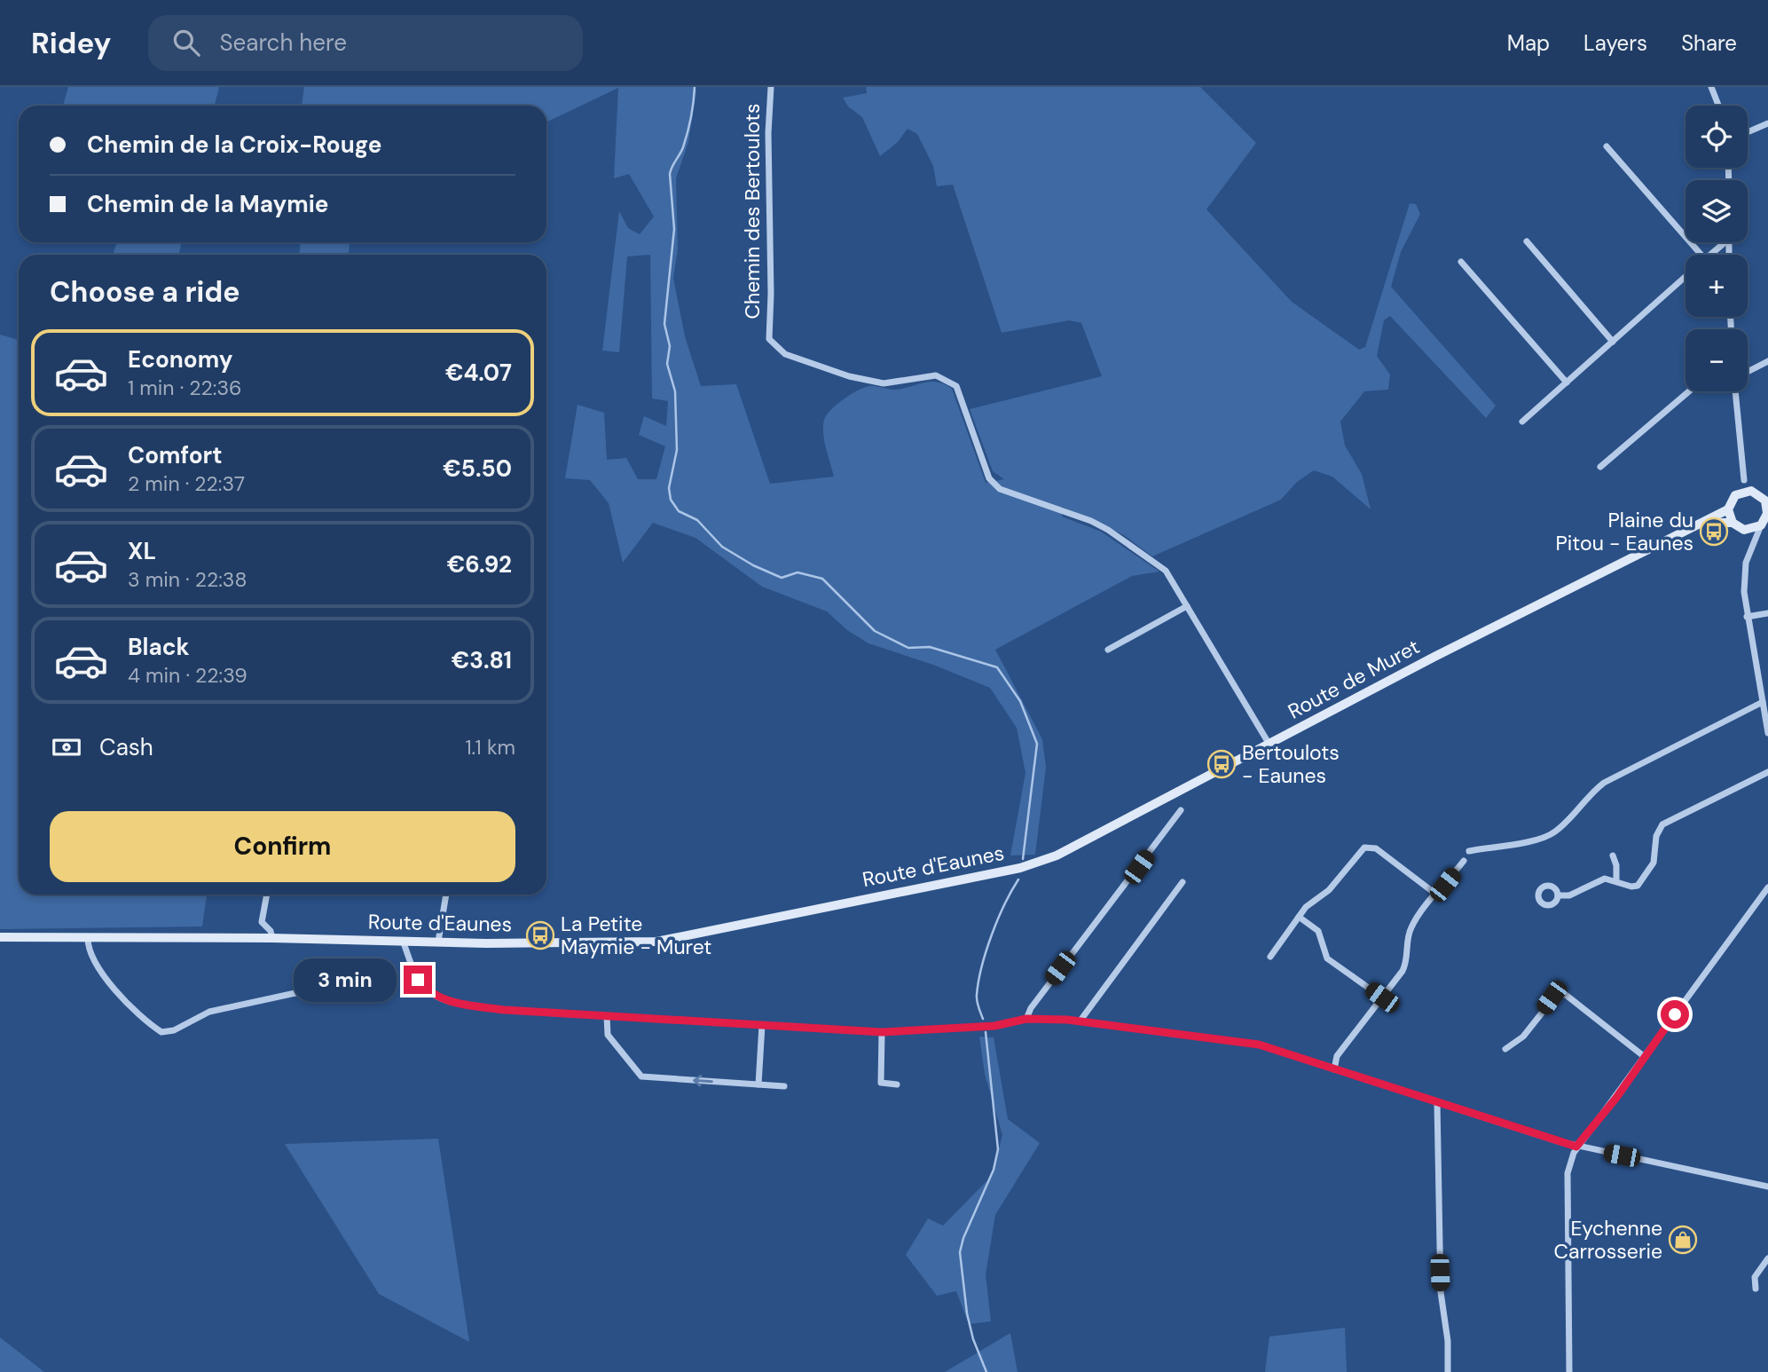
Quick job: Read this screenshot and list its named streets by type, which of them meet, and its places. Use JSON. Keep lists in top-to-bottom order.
{
  "streets": {
    "main road": ["Route de Muret", "Route d'Eaunes"],
    "street": ["Chemin des Bertoulots"]
  },
  "crossings": [
    ["Chemin des Bertoulots", "Route de Muret"],
    ["Route de Muret", "Route d'Eaunes"]
  ],
  "places": {
    "bus stop": ["Plaine du Pitou - Eaunes", "Bertoulots - Eaunes", "La Petite Maymie - Muret"],
    "shop": ["Eychenne Carrosserie"]
  },
  "page": {
    "header": "Ridey",
    "search": "Search here",
    "nav": ["Map", "Layers", "Share"],
    "map_buttons": ["+", "−"],
    "banner": ["Chemin de la Croix-Rouge", "Chemin de la Maymie"],
    "heading": "Choose a ride",
    "list": [
      {
        "name": "Economy",
        "note": "1 min · 22:36",
        "value": "€4.07"
      },
      {
        "name": "Comfort",
        "note": "2 min · 22:37",
        "value": "€5.50"
      },
      {
        "name": "XL",
        "note": "3 min · 22:38",
        "value": "€6.92"
      },
      {
        "name": "Black",
        "note": "4 min · 22:39",
        "value": "€3.81"
      }
    ],
    "pay": ["Cash", "1.1 km"],
    "buttons": "Confirm",
    "bubble": "3 min"
  }
}
